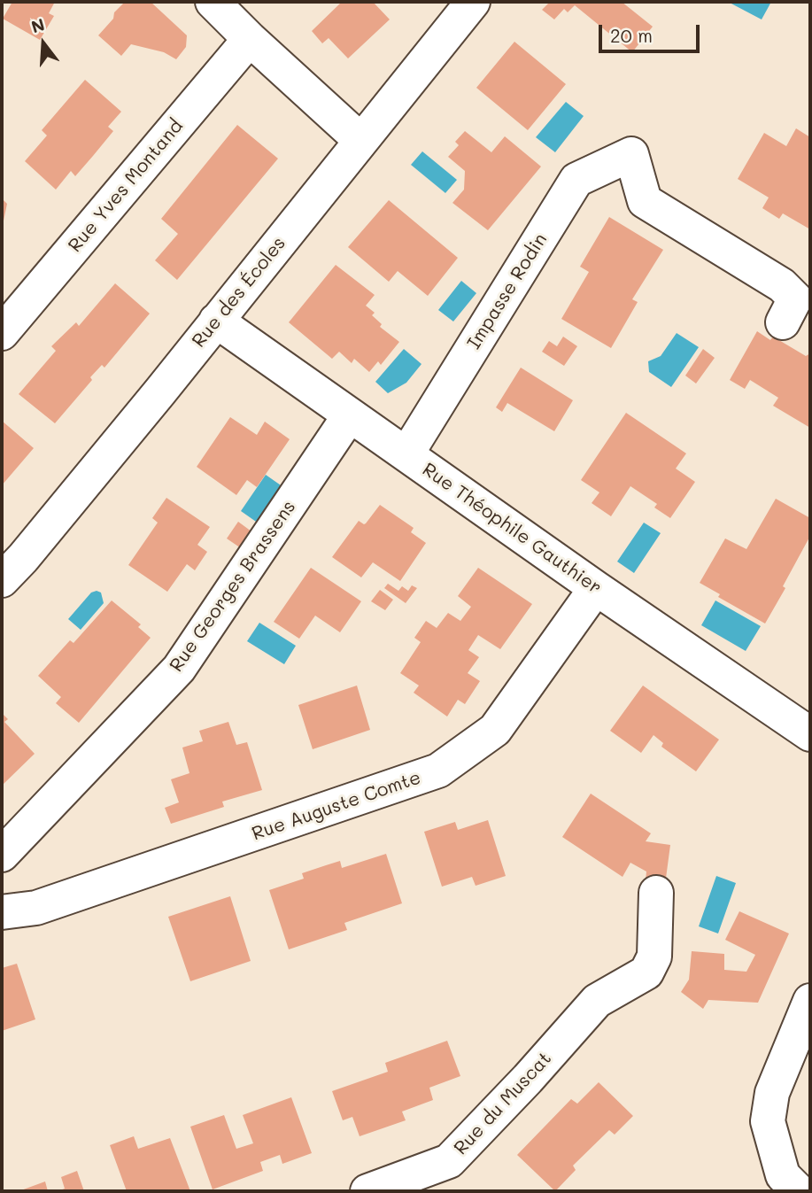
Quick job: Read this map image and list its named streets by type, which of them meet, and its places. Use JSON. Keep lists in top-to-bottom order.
{
  "streets": {
    "street": [
      "Rue Yves Montand",
      "Impasse Rodin",
      "Rue des Écoles",
      "Rue Théophile Gauthier",
      "Rue Georges Brassens",
      "Rue Auguste Comte",
      "Rue du Muscat"
    ]
  },
  "crossings": [
    ["Impasse Rodin", "Rue Théophile Gauthier"],
    ["Rue des Écoles", "Rue Théophile Gauthier"],
    ["Rue Théophile Gauthier", "Rue Georges Brassens"],
    ["Rue Théophile Gauthier", "Rue Auguste Comte"]
  ],
  "scale_bar": "20 m",
  "north": "top"
}
